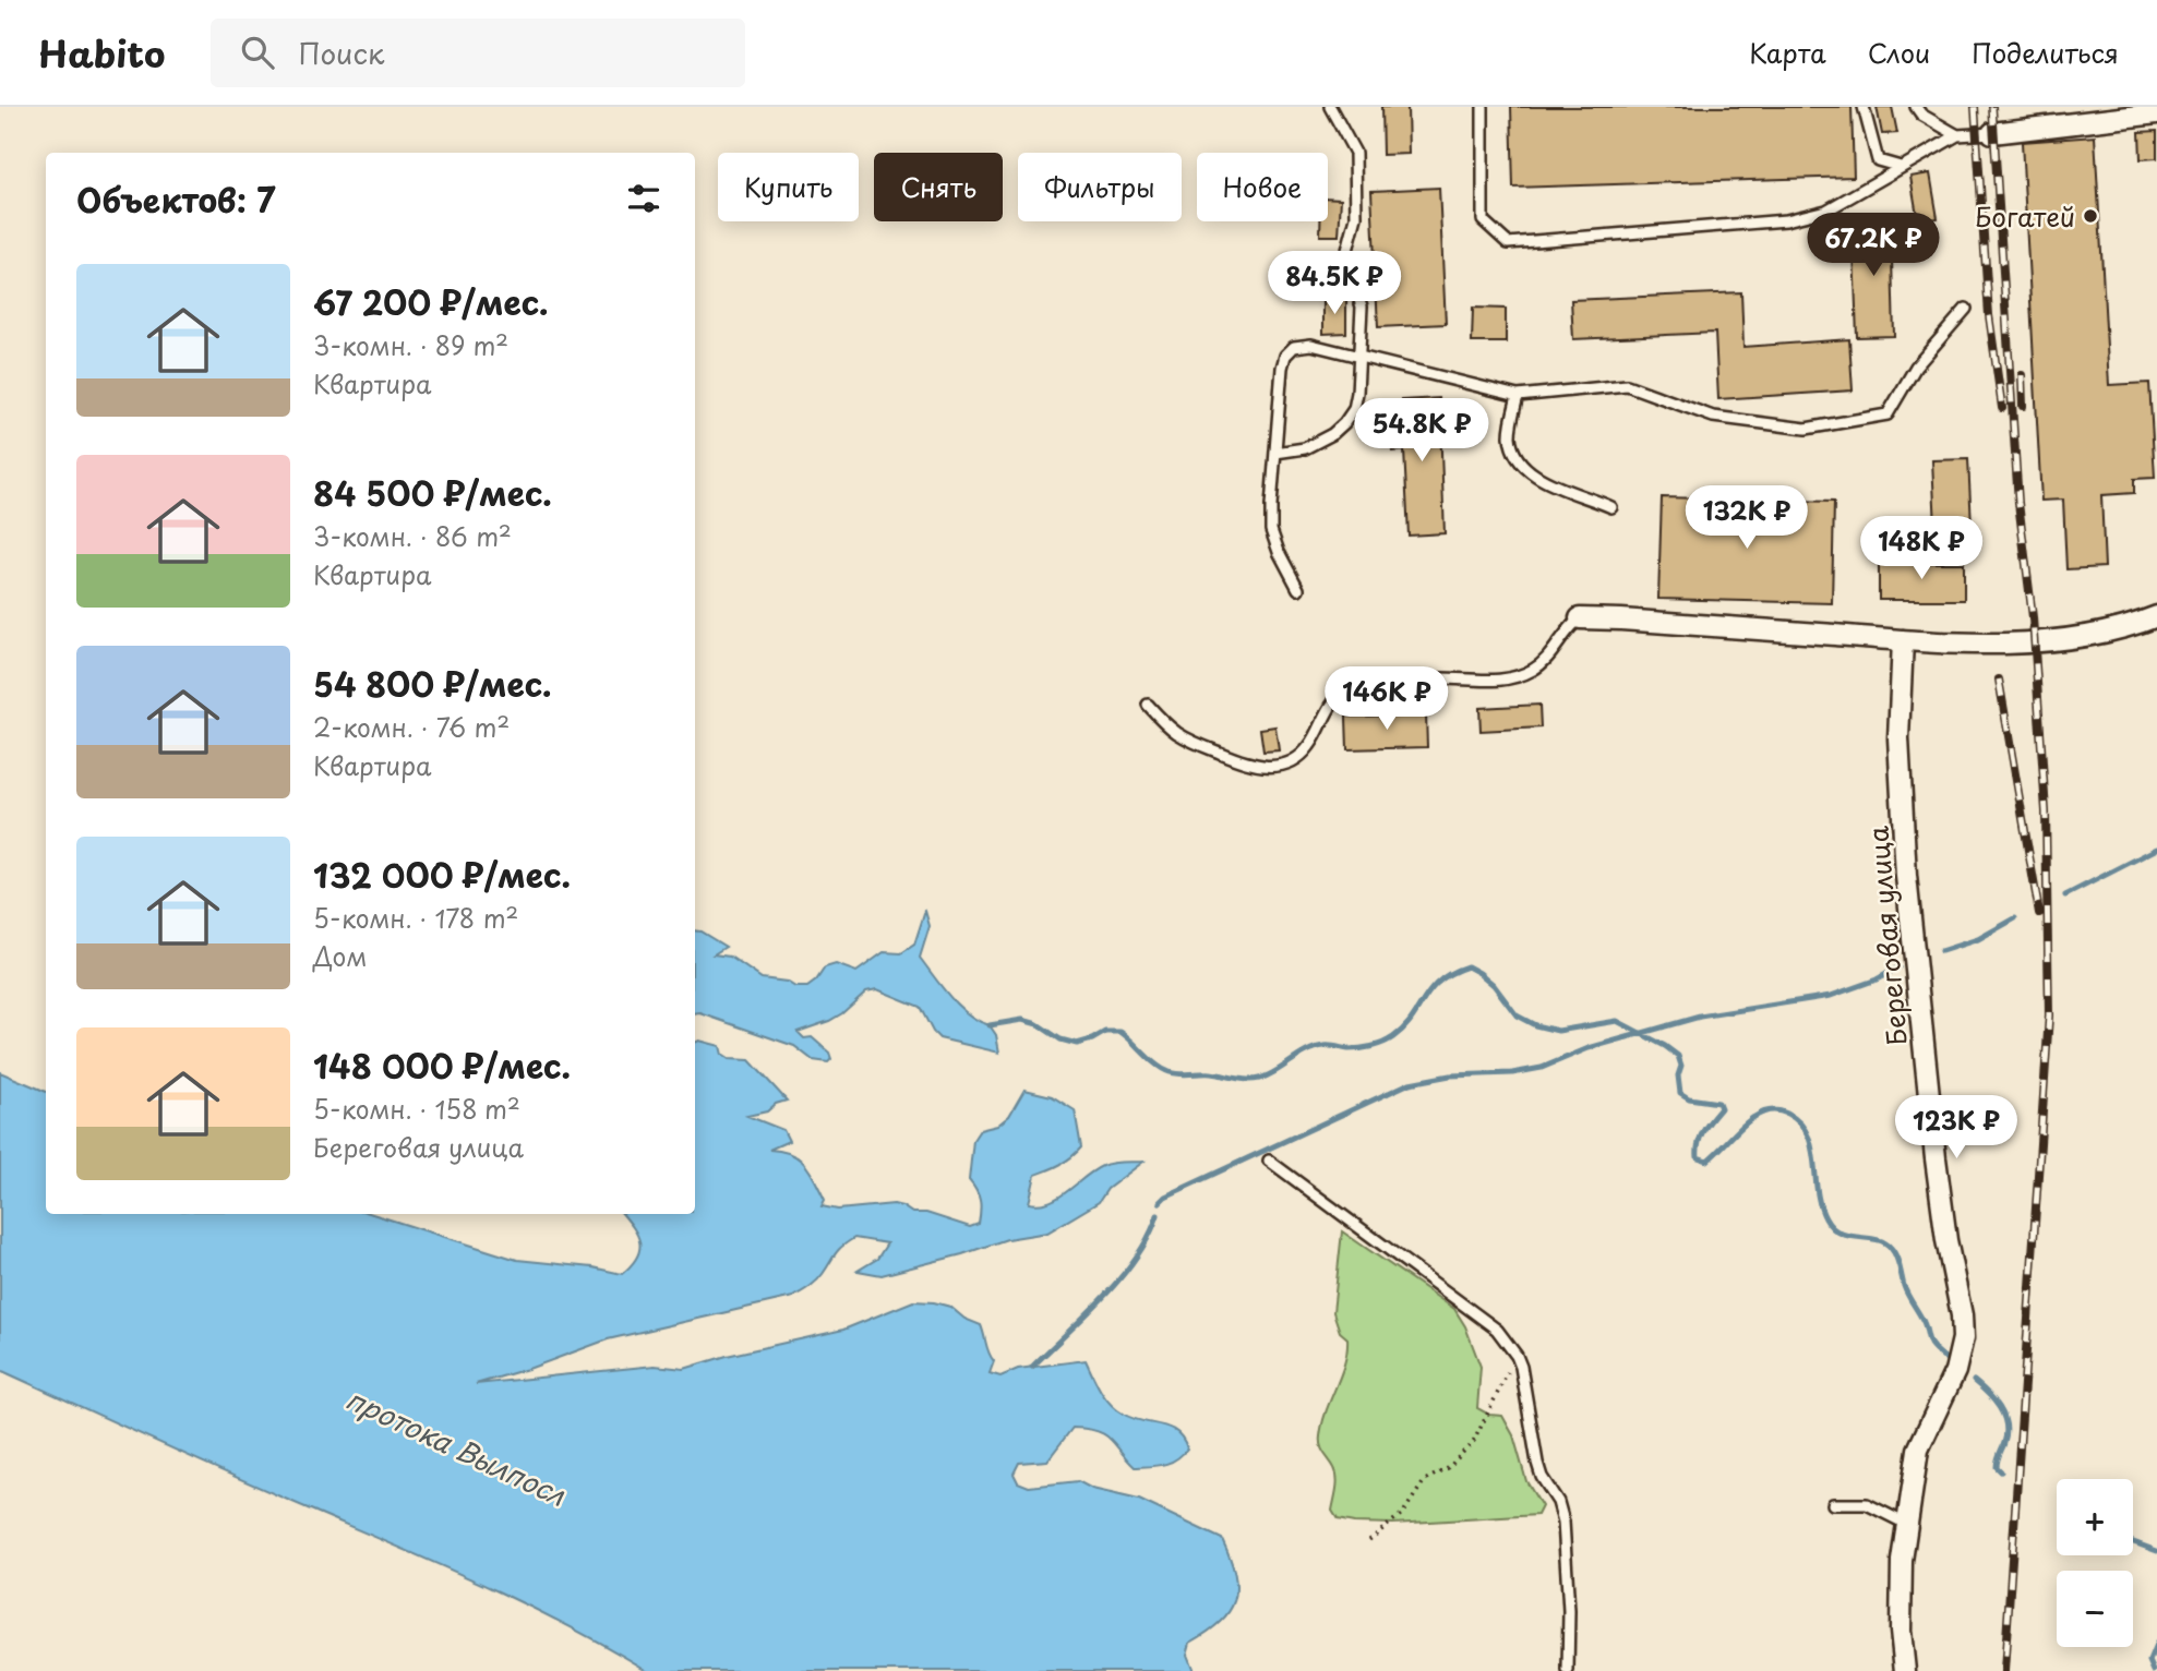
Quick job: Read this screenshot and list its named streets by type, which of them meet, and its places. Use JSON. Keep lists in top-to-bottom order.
{
  "streets": {
    "street": ["Береговая улица"]
  },
  "water": ["протока Вылпосл"],
  "places": ["Богатей"],
  "page": {
    "header": "Habito",
    "search": "Поиск",
    "nav": ["Карта", "Слои", "Поделиться"],
    "chip": [
      "Купить",
      "Снять",
      "Фильтры",
      "Новое"
    ],
    "heading": "Объектов: 7",
    "price": [
      "67.2K ₽",
      "84.5K ₽",
      "54.8K ₽",
      "132K ₽",
      "148K ₽",
      "146K ₽",
      "123K ₽"
    ],
    "list": [
      {
        "name": "67 200 ₽/мес.",
        "note": "3-комн. · 89 m² · Квартира"
      },
      {
        "name": "84 500 ₽/мес.",
        "note": "3-комн. · 86 m² · Квартира"
      },
      {
        "name": "54 800 ₽/мес.",
        "note": "2-комн. · 76 m² · Квартира"
      },
      {
        "name": "132 000 ₽/мес.",
        "note": "5-комн. · 178 m² · Дом"
      },
      {
        "name": "148 000 ₽/мес.",
        "note": "5-комн. · 158 m² · Береговая улица"
      }
    ],
    "map_buttons": ["+", "−"]
  }
}
